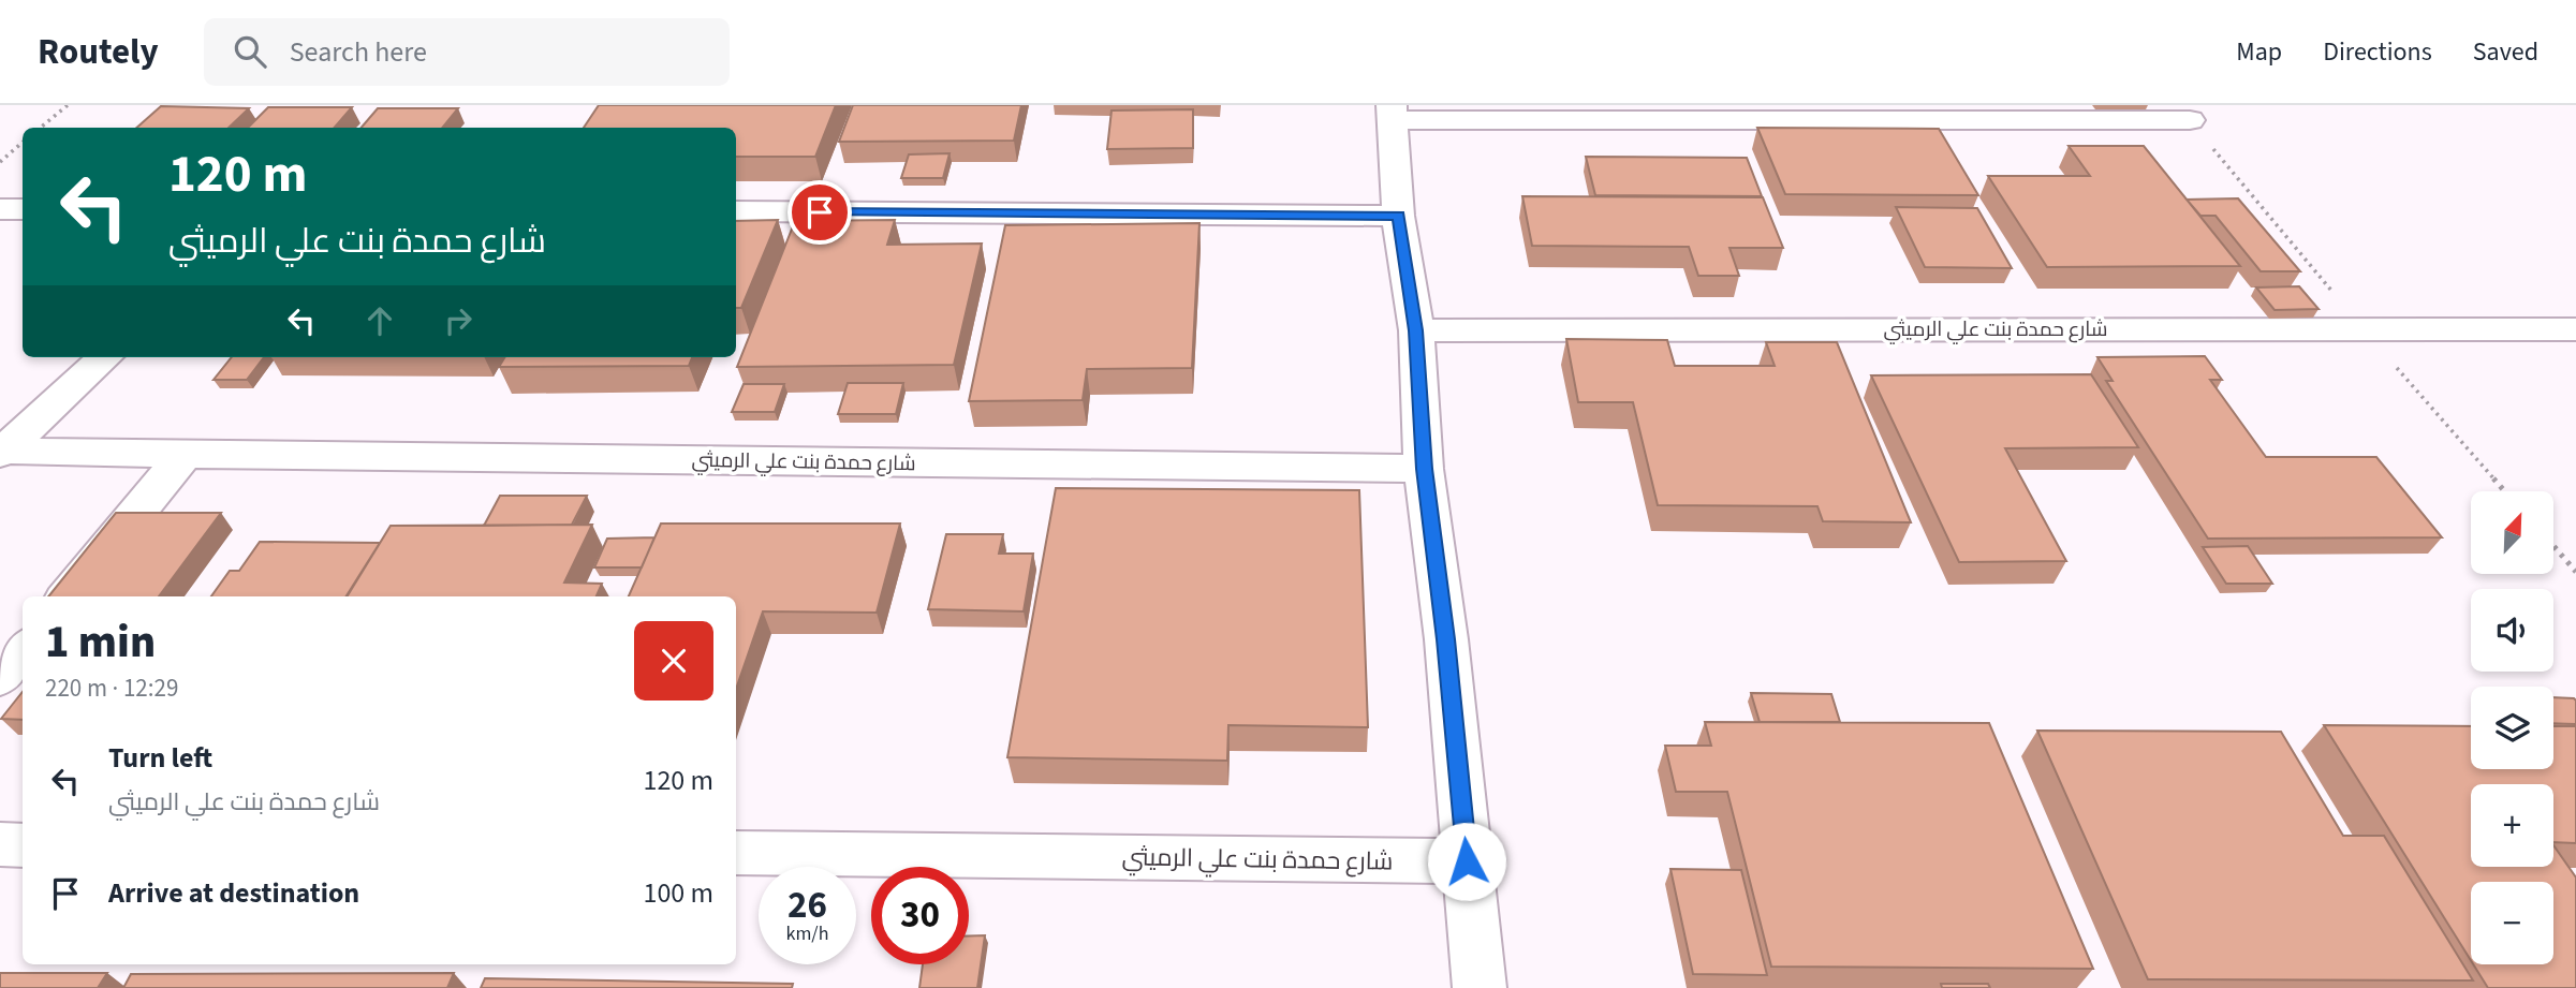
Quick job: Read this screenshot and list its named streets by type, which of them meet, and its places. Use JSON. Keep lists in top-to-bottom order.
{
  "streets": {
    "street": ["شارع حمدة بنت علي الرميثي"]
  },
  "north": "top right",
  "page": {
    "header": "Routely",
    "search": "Search here",
    "nav": ["Map", "Directions", "Saved"],
    "turn": ["120 m", "شارع حمدة بنت علي الرميثي"],
    "map_buttons": ["+", "−"],
    "heading": ["1 min", "220 m · 12:29"],
    "list": [
      {
        "name": "Turn left",
        "note": "شارع حمدة بنت علي الرميثي",
        "value": "120 m"
      },
      {
        "name": "Arrive at destination",
        "value": "100 m"
      }
    ],
    "speed": "26 km/h",
    "limit": "30"
  }
}
